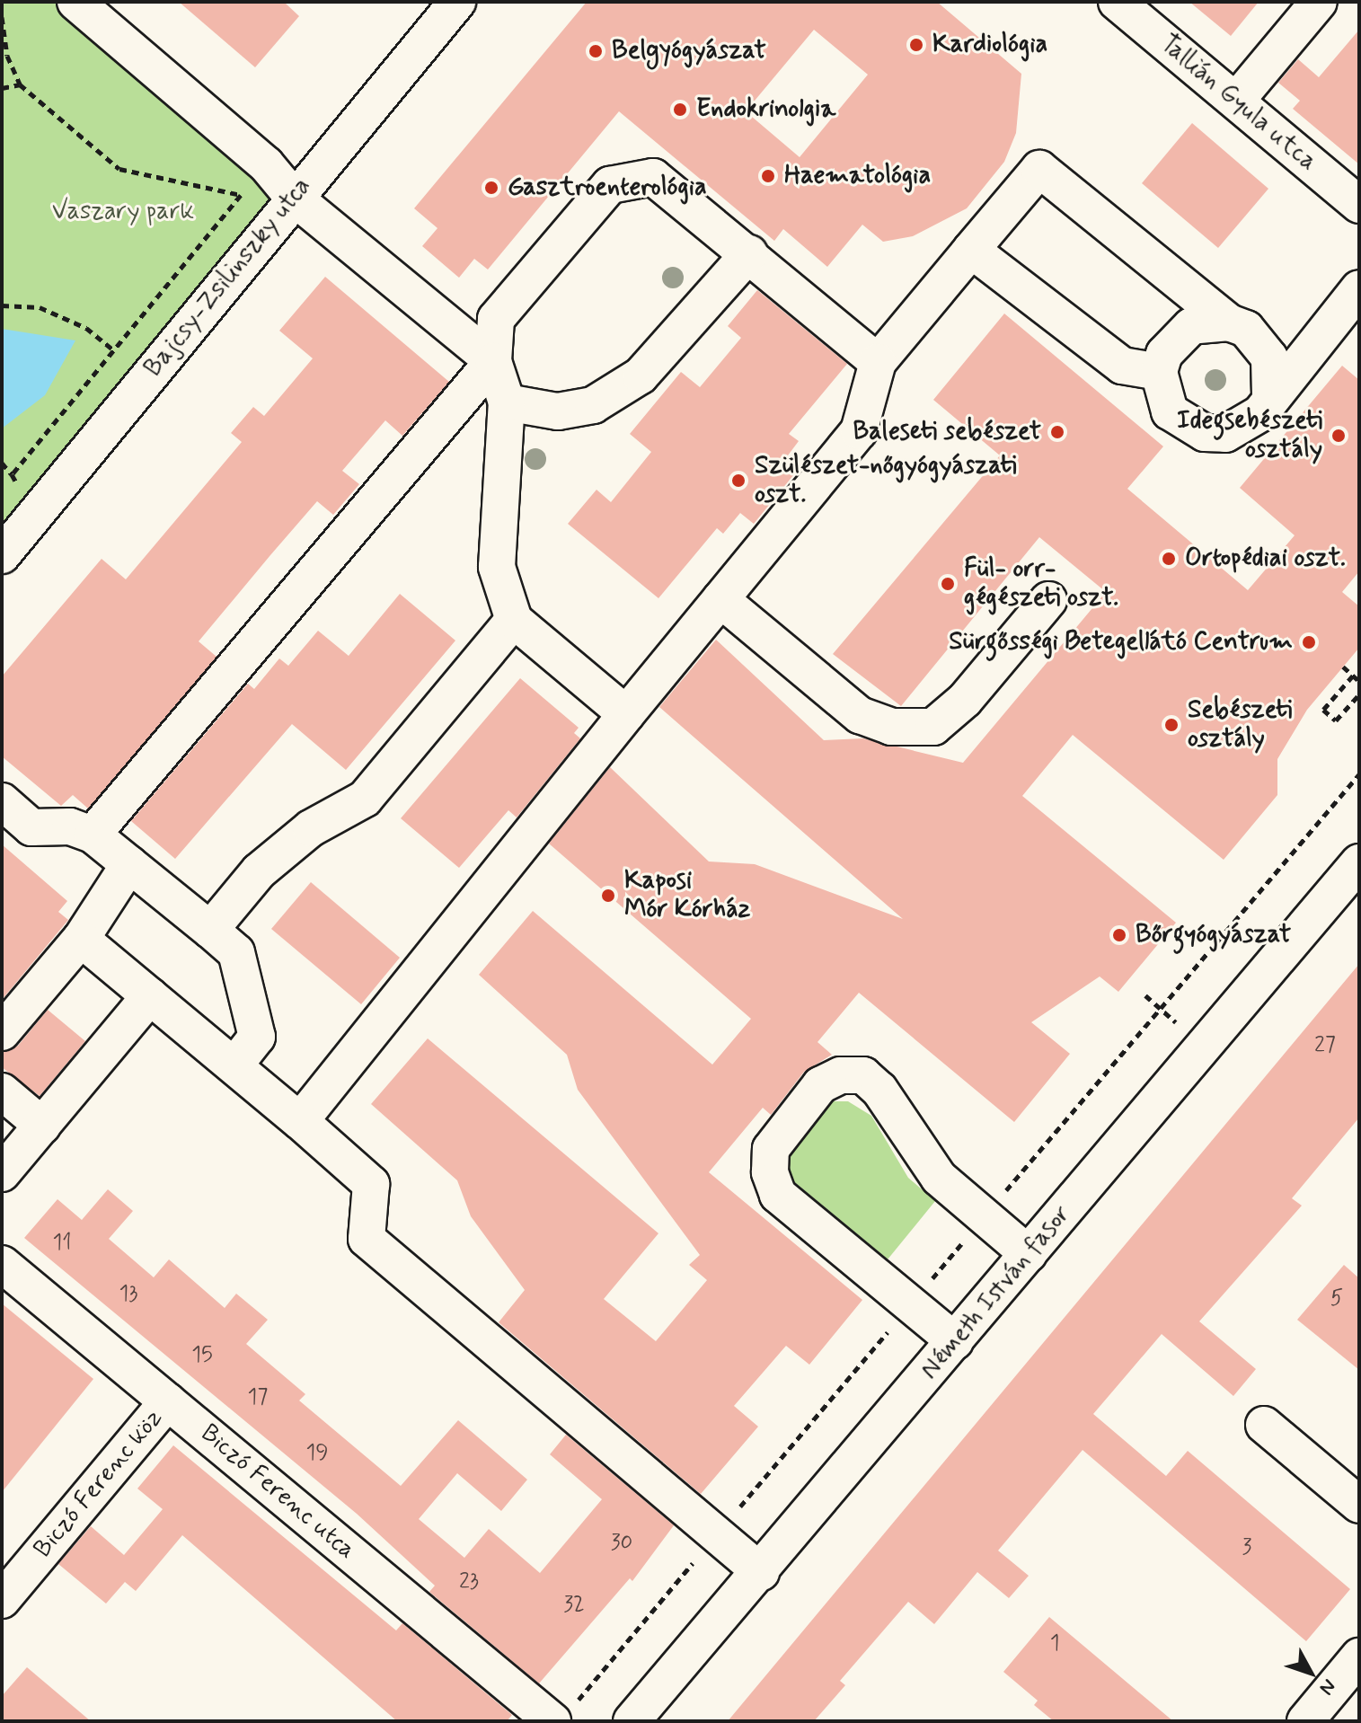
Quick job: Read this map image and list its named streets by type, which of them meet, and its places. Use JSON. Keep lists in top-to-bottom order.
{
  "streets": {
    "street": [
      "Tallián Gyula utca",
      "Bajcsy-Zsilinszky utca",
      "Németh István fasor",
      "Biczó Ferenc köz",
      "Biczó Ferenc utca"
    ]
  },
  "crossings": [
    ["Biczó Ferenc köz", "Biczó Ferenc utca"]
  ],
  "parks": ["Vaszary park"],
  "places": [
    "Kardiológia",
    "Belgyógyászat",
    "Endokrinolgia",
    "Haematológia",
    "Gasztroenterológia",
    "Baleseti sebészet",
    "Idegsebészeti osztály",
    "Szülészet-nőgyógyászati oszt.",
    "Ortopédiai oszt.",
    "Fül- orr- gégészeti oszt.",
    "Sürgősségi Betegellátó Centrum",
    "Sebészeti osztály",
    "Kaposi Mór Kórház",
    "Bőrgyógyászat"
  ],
  "house_numbers": [
    "27",
    "11",
    "13",
    "5",
    "15",
    "17",
    "19",
    "30",
    "3",
    "23",
    "32",
    "1"
  ],
  "north": "bottom right"
}
